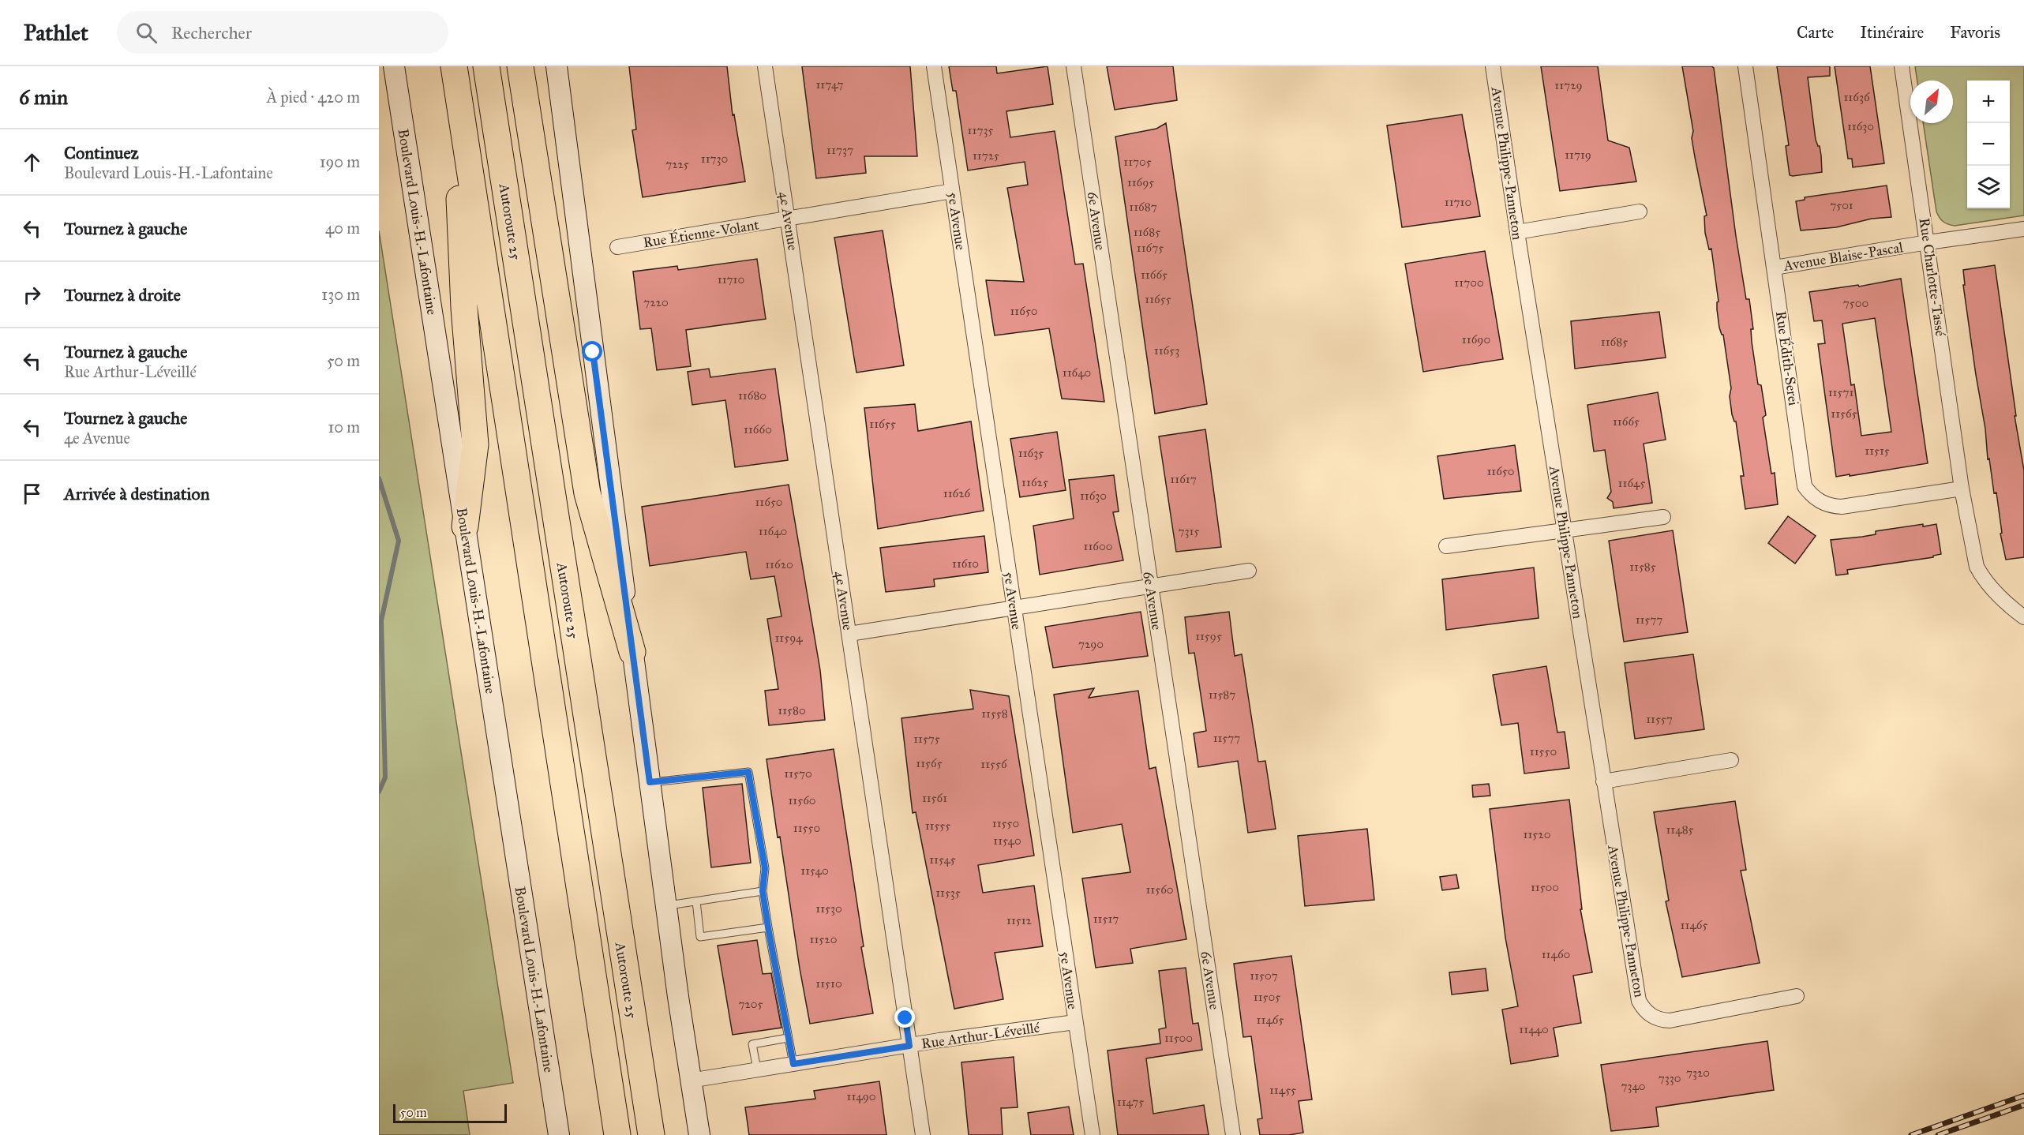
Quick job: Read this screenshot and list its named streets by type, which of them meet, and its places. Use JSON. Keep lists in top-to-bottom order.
{
  "streets": {
    "highway": ["Autoroute 25"],
    "main road": ["Boulevard Louis-H.-Lafontaine"],
    "street": [
      "Avenue Philippe-Panneton",
      "4e Avenue",
      "5e Avenue",
      "6e Avenue",
      "Rue Étienne-Volant",
      "Avenue Blaise-Pascal",
      "Rue Charlotte-Tassé",
      "Rue Édith-Serei",
      "Rue Arthur-Léveillé"
    ]
  },
  "crossings": [
    ["4e Avenue", "Rue Étienne-Volant"],
    ["4e Avenue", "Rue Arthur-Léveillé"],
    ["5e Avenue", "Rue Étienne-Volant"],
    ["5e Avenue", "Rue Arthur-Léveillé"],
    ["Avenue Blaise-Pascal", "Rue Charlotte-Tassé"],
    ["Avenue Blaise-Pascal", "Rue Édith-Serei"],
    ["Rue Charlotte-Tassé", "Rue Édith-Serei"]
  ],
  "house_numbers": [
    "11747",
    "11729",
    "11636",
    "11630",
    "11735",
    "11737",
    "11719",
    "11725",
    "11730",
    "11705",
    "7225",
    "11695",
    "11710",
    "7501",
    "11687",
    "11685",
    "11675",
    "11665",
    "11710",
    "11700",
    "11655",
    "7220",
    "7500",
    "11650",
    "11690",
    "11685",
    "11653",
    "11640",
    "11571",
    "11680",
    "11565",
    "11665",
    "11655",
    "11660",
    "11515",
    "11635",
    "11650",
    "11617",
    "11625",
    "11645",
    "11626",
    "11630",
    "11650",
    "11640",
    "7315",
    "11600",
    "11610",
    "11620",
    "11585",
    "11577",
    "11595",
    "11594",
    "7290",
    "11587",
    "11580",
    "11558",
    "11557",
    "11577",
    "11575",
    "11550",
    "11565",
    "11556",
    "11570",
    "11561",
    "11560",
    "11550",
    "11555",
    "11550",
    "11485",
    "11520",
    "11540",
    "11545",
    "11540",
    "11500",
    "11560",
    "11535",
    "11530",
    "11517",
    "11512",
    "11465",
    "11520",
    "11460",
    "11507",
    "11510",
    "11505",
    "7205",
    "11465",
    "11440",
    "11500",
    "7320",
    "7330",
    "7340",
    "11455",
    "11490",
    "11475"
  ],
  "scale_bar": "50 m",
  "north": "top right",
  "page": {
    "header": "Pathlet",
    "search": "Rechercher",
    "nav": ["Carte", "Itinéraire", "Favoris"],
    "heading": ["6 min", "À pied · 420 m"],
    "map_buttons": ["+", "−"],
    "list": [
      ["Continuez", "Boulevard Louis-H.-Lafontaine", "190 m"],
      ["Tournez à gauche", "40 m"],
      ["Tournez à droite", "130 m"],
      ["Tournez à gauche", "Rue Arthur-Léveillé", "50 m"],
      ["Tournez à gauche", "4e Avenue", "10 m"],
      "Arrivée à destination"
    ],
    "scale": "50 m"
  }
}
